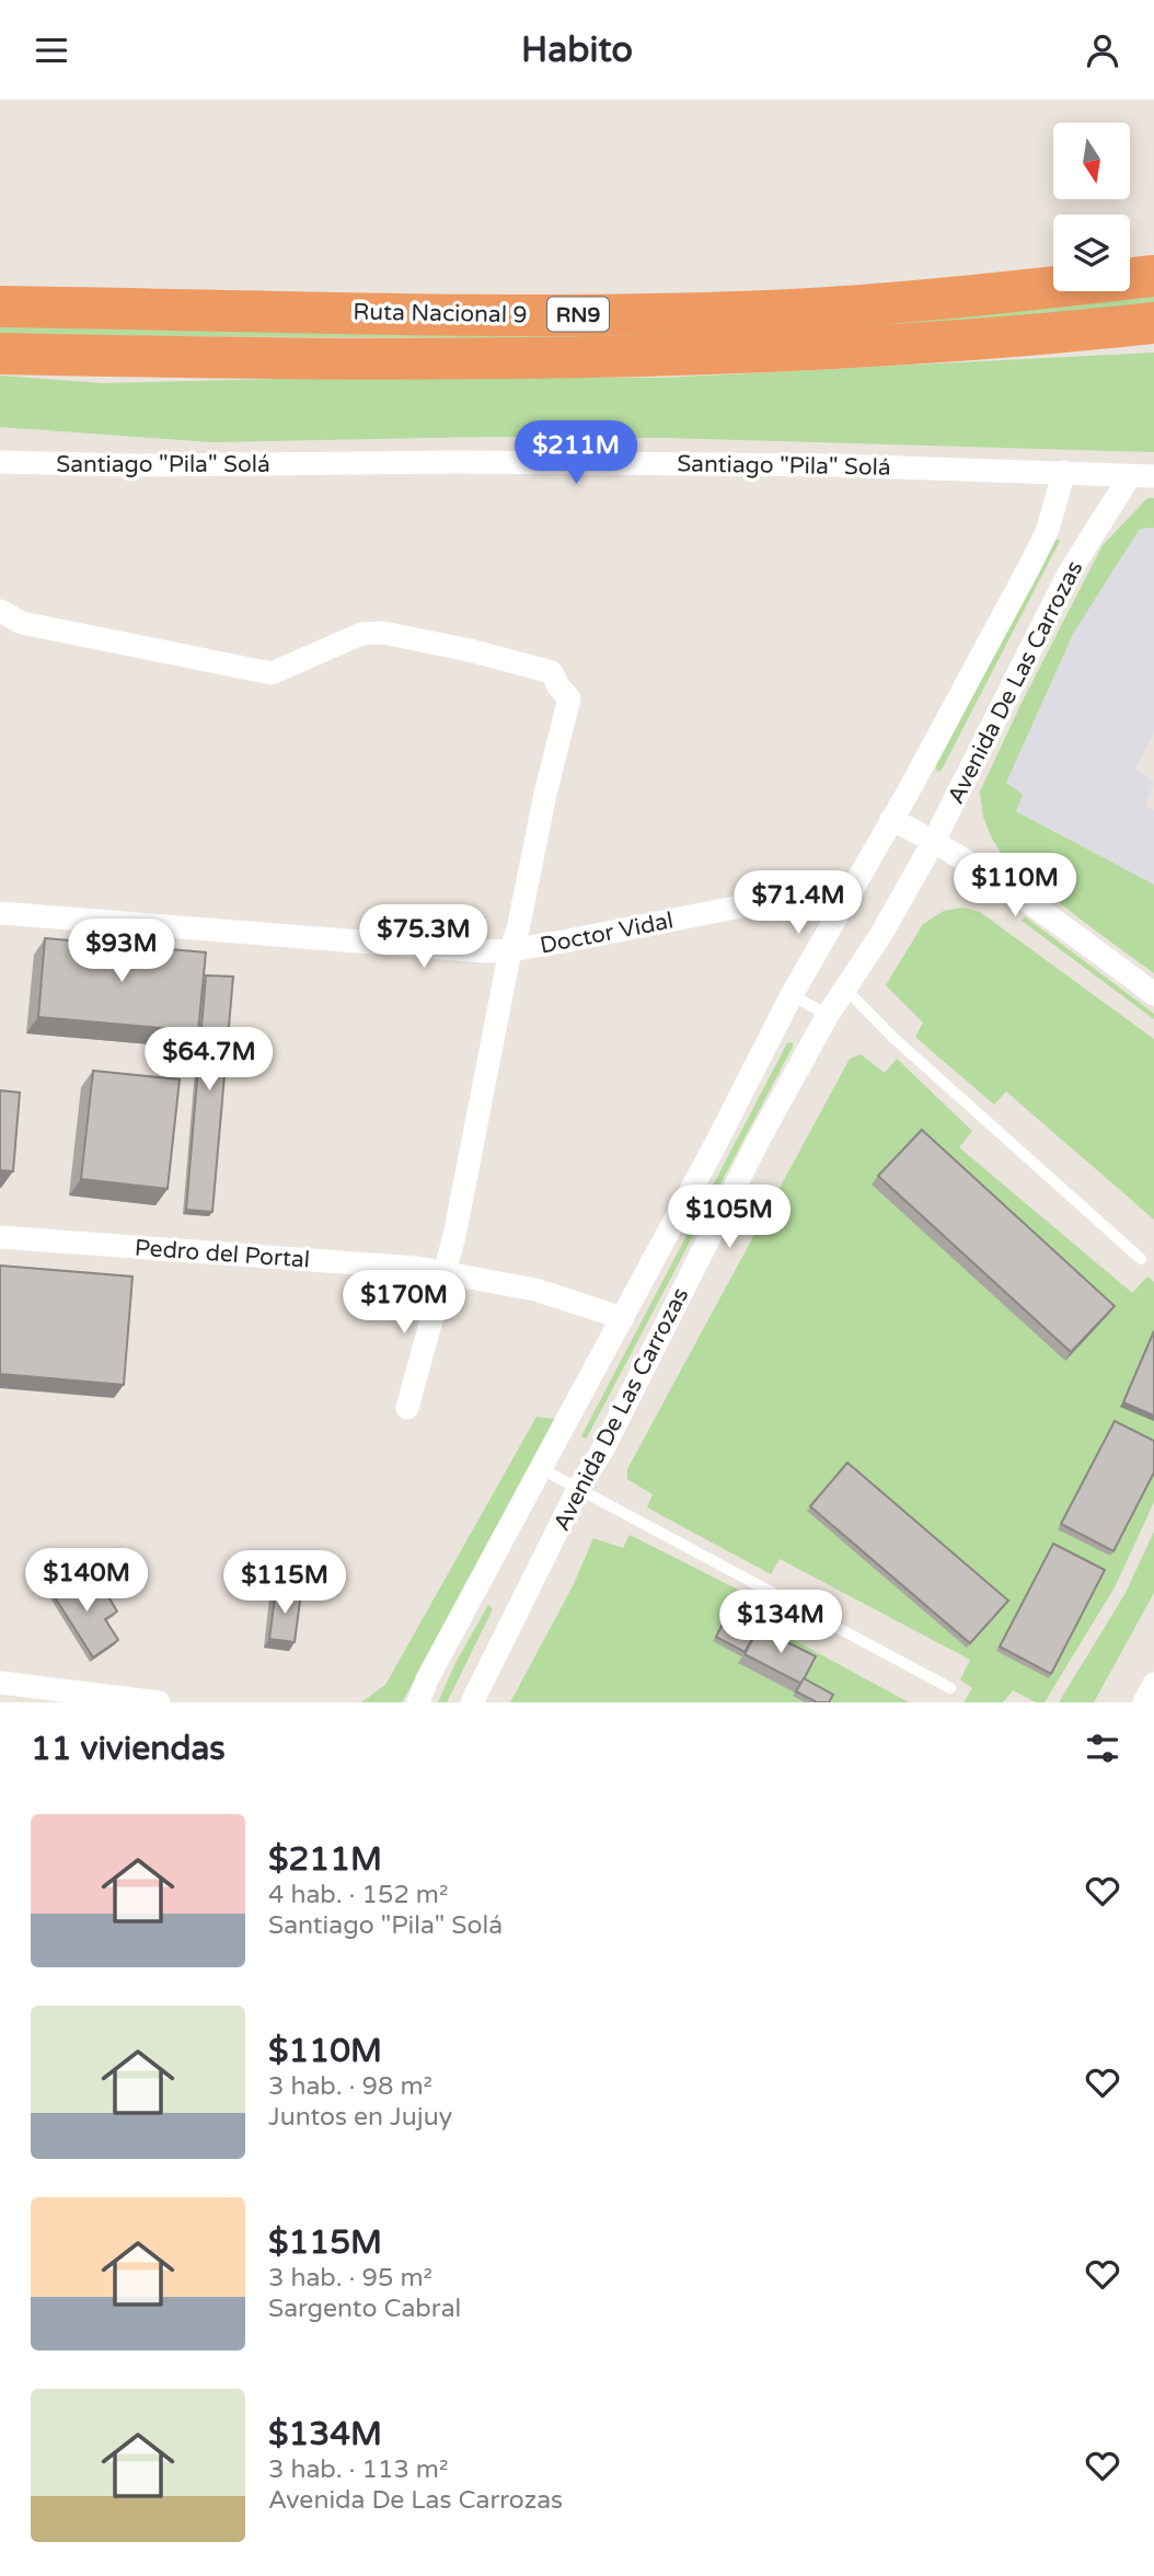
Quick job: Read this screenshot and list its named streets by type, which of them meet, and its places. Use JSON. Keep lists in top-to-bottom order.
{
  "streets": {
    "highway": ["Ruta Nacional 9", "RN9"],
    "street": [
      "Santiago \"Pila\" Solá",
      "Avenida De Las Carrozas",
      "Doctor Vidal",
      "Pedro del Portal"
    ]
  },
  "crossings": [
    ["Santiago \"Pila\" Solá", "Avenida De Las Carrozas"],
    ["Avenida De Las Carrozas", "Doctor Vidal"],
    ["Avenida De Las Carrozas", "Pedro del Portal"]
  ],
  "north": "bottom",
  "page": {
    "header": "Habito",
    "price": [
      "$211M",
      "$110M",
      "$71.4M",
      "$75.3M",
      "$93M",
      "$64.7M",
      "$105M",
      "$170M",
      "$140M",
      "$115M",
      "$134M"
    ],
    "heading": "11 viviendas",
    "list": [
      {
        "name": "$211M",
        "note": "4 hab. · 152 m² · Santiago \"Pila\" Solá"
      },
      {
        "name": "$110M",
        "note": "3 hab. · 98 m² · Juntos en Jujuy"
      },
      {
        "name": "$115M",
        "note": "3 hab. · 95 m² · Sargento Cabral"
      },
      {
        "name": "$134M",
        "note": "3 hab. · 113 m² · Avenida De Las Carrozas"
      }
    ]
  }
}
